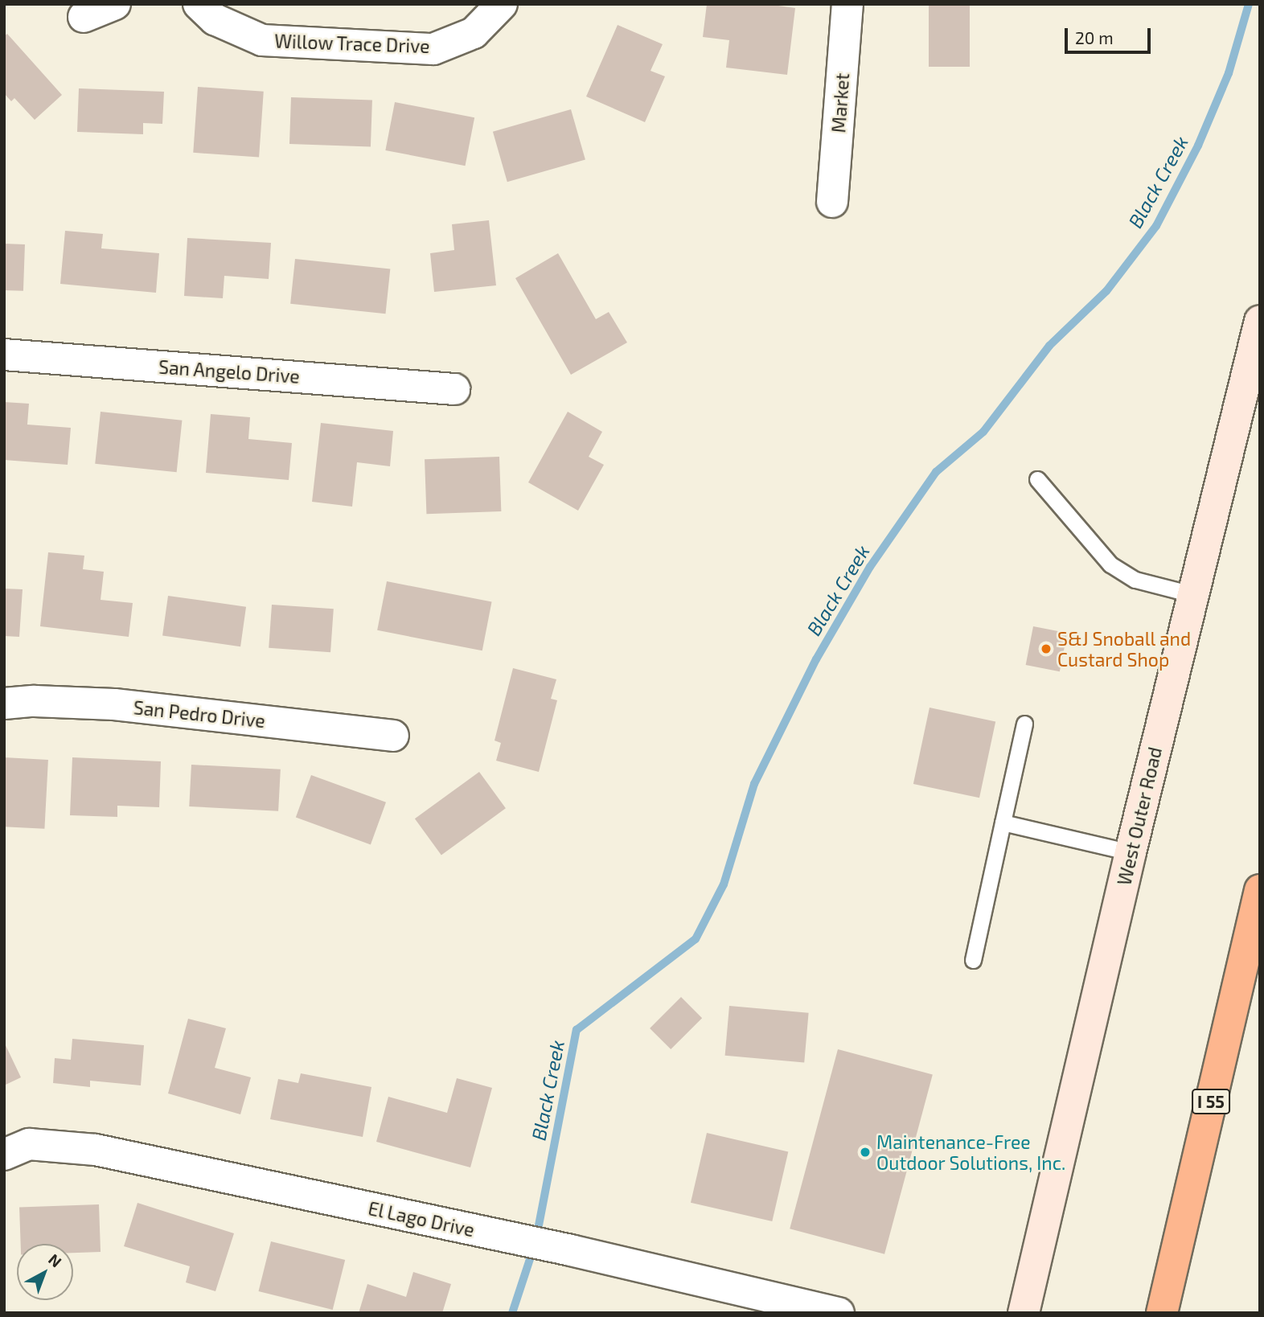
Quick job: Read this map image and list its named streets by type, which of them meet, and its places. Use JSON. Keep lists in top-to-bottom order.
{
  "streets": {
    "highway": ["I 55"],
    "street": [
      "Willow Trace Drive",
      "Market",
      "San Angelo Drive",
      "San Pedro Drive",
      "West Outer Road",
      "El Lago Drive"
    ]
  },
  "water": ["Black Creek"],
  "places": ["S&J Snoball and Custard Shop", "Maintenance-Free Outdoor Solutions, Inc."],
  "scale_bar": "20 m",
  "north": "top right"
}
